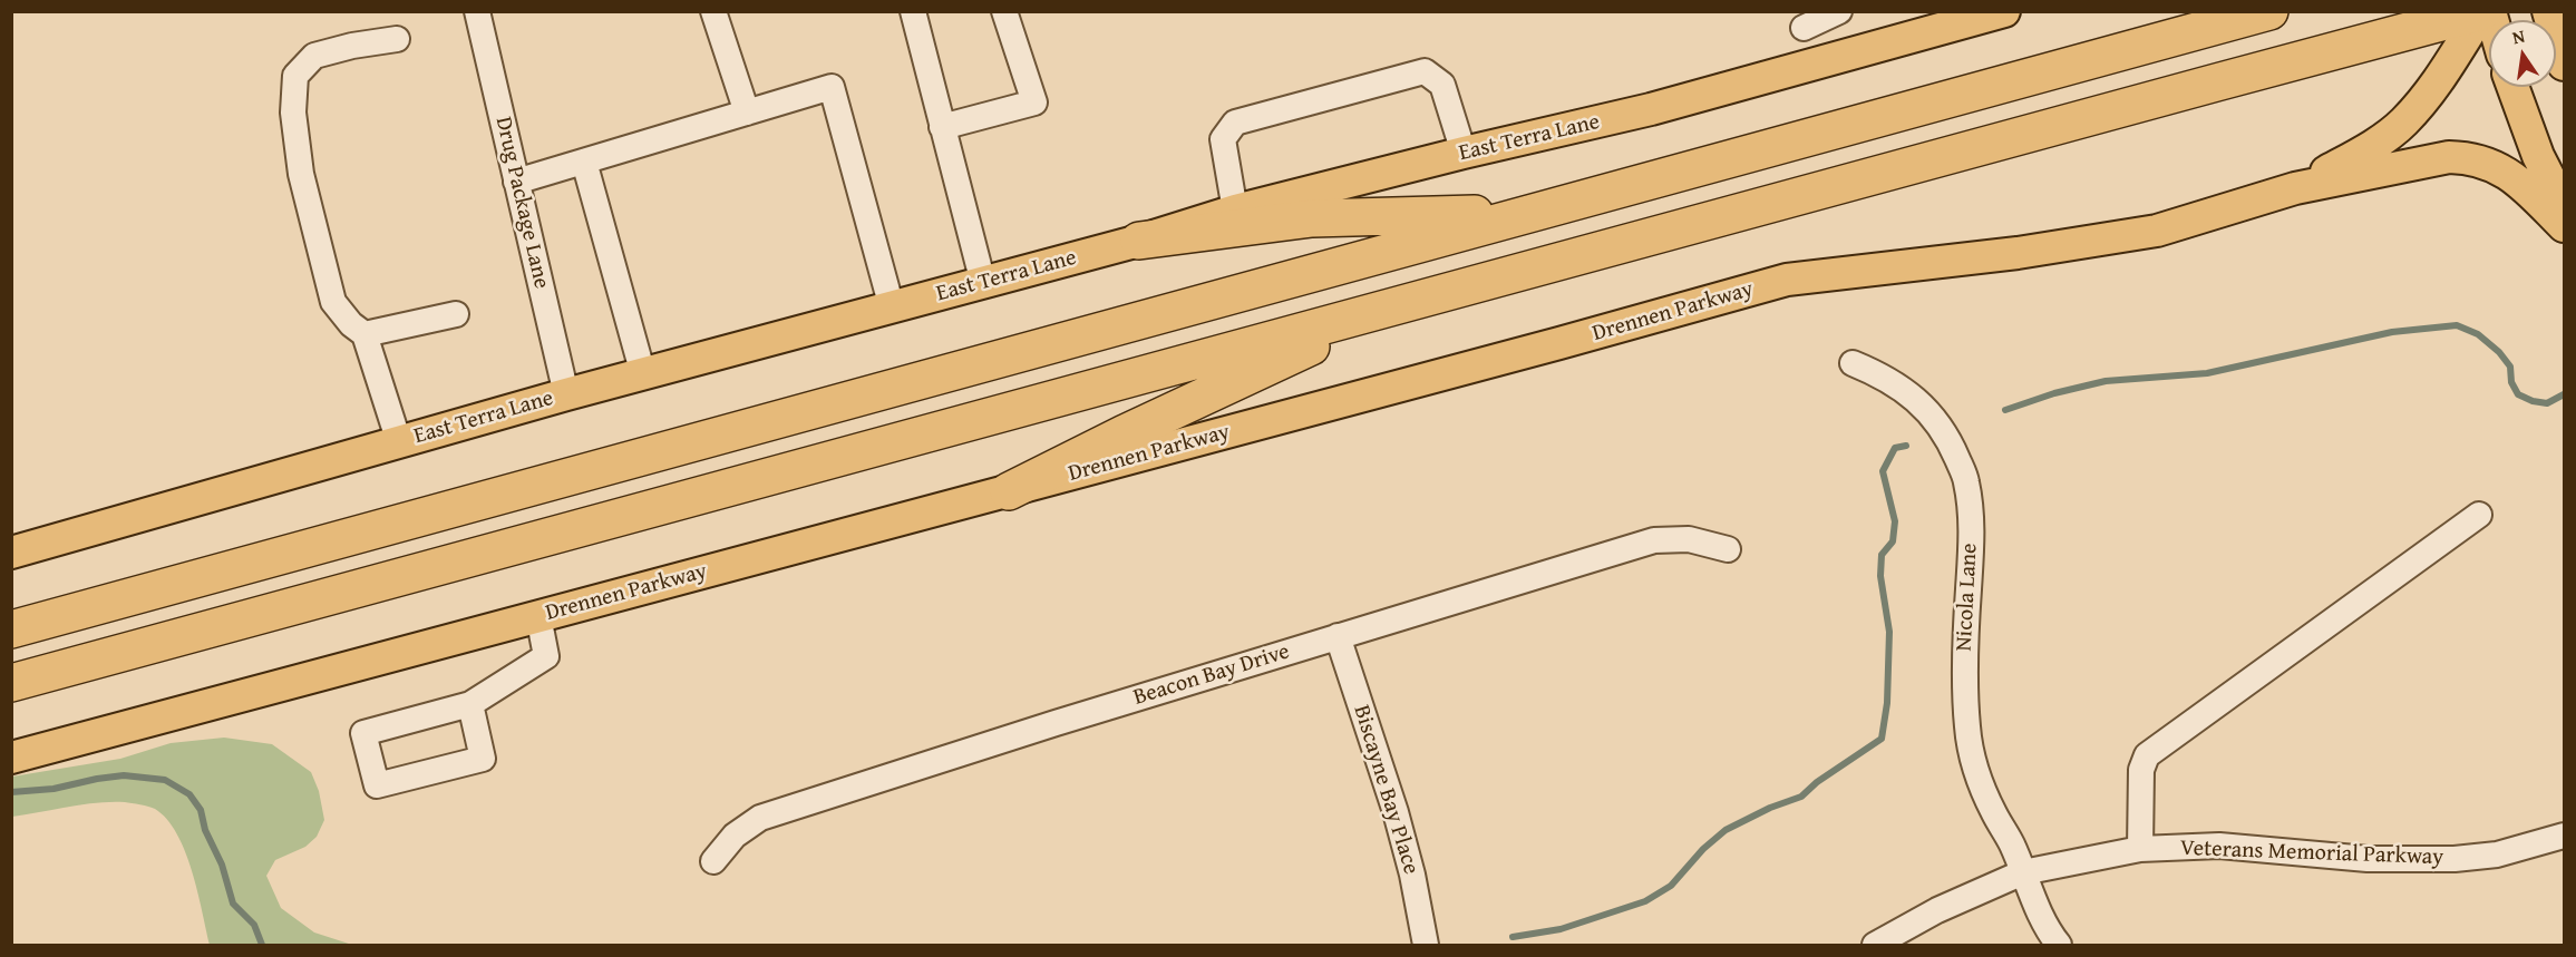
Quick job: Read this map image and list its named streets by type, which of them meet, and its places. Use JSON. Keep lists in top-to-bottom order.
{
  "streets": {
    "main road": ["East Terra Lane", "Drennen Parkway"],
    "street": [
      "Drug Package Lane",
      "Nicola Lane",
      "Beacon Bay Drive",
      "Biscayne Bay Place",
      "Veterans Memorial Parkway"
    ]
  },
  "crossings": [
    ["East Terra Lane", "Drug Package Lane"],
    ["Nicola Lane", "Veterans Memorial Parkway"],
    ["Beacon Bay Drive", "Biscayne Bay Place"]
  ],
  "north": "top"
}
